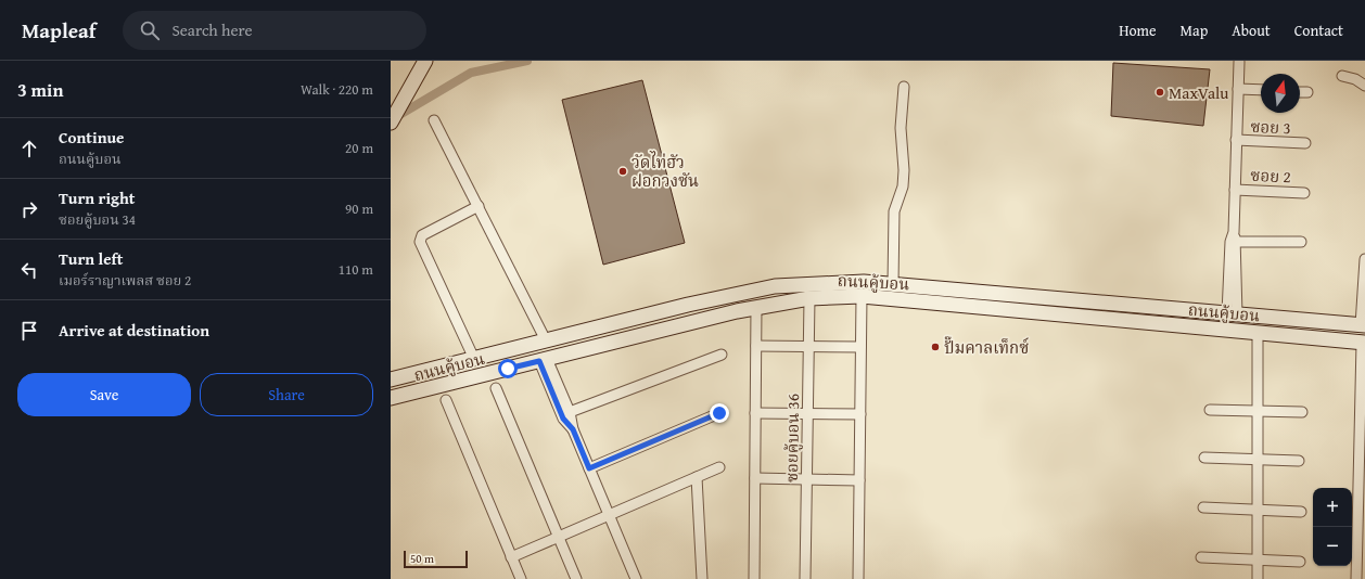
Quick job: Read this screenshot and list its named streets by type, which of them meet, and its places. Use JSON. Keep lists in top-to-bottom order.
{
  "streets": {
    "main road": ["ถนนคู้บอน"],
    "street": ["ซอย 3", "ซอย 2", "ซอยคู้บอน 36"]
  },
  "crossings": [
    ["ถนนคู้บอน", "ซอยคู้บอน 36"]
  ],
  "places": ["MaxValu", "วัดไท่ฮัว ฝอกวงซัน", "ปั๊มคาลเท็กซ์"],
  "scale_bar": "50 m",
  "north": "top",
  "page": {
    "header": "Mapleaf",
    "search": "Search here",
    "nav": [
      "Home",
      "Map",
      "About",
      "Contact"
    ],
    "heading": ["3 min", "Walk · 220 m"],
    "list": [
      ["Continue", "ถนนคู้บอน", "20 m"],
      ["Turn right", "ซอยคู้บอน 34", "90 m"],
      ["Turn left", "เมอร์ราญาเพลส ซอย 2", "110 m"],
      "Arrive at destination"
    ],
    "buttons": ["Save", "Share"],
    "map_buttons": ["+", "−"],
    "scale": "50 m"
  }
}
